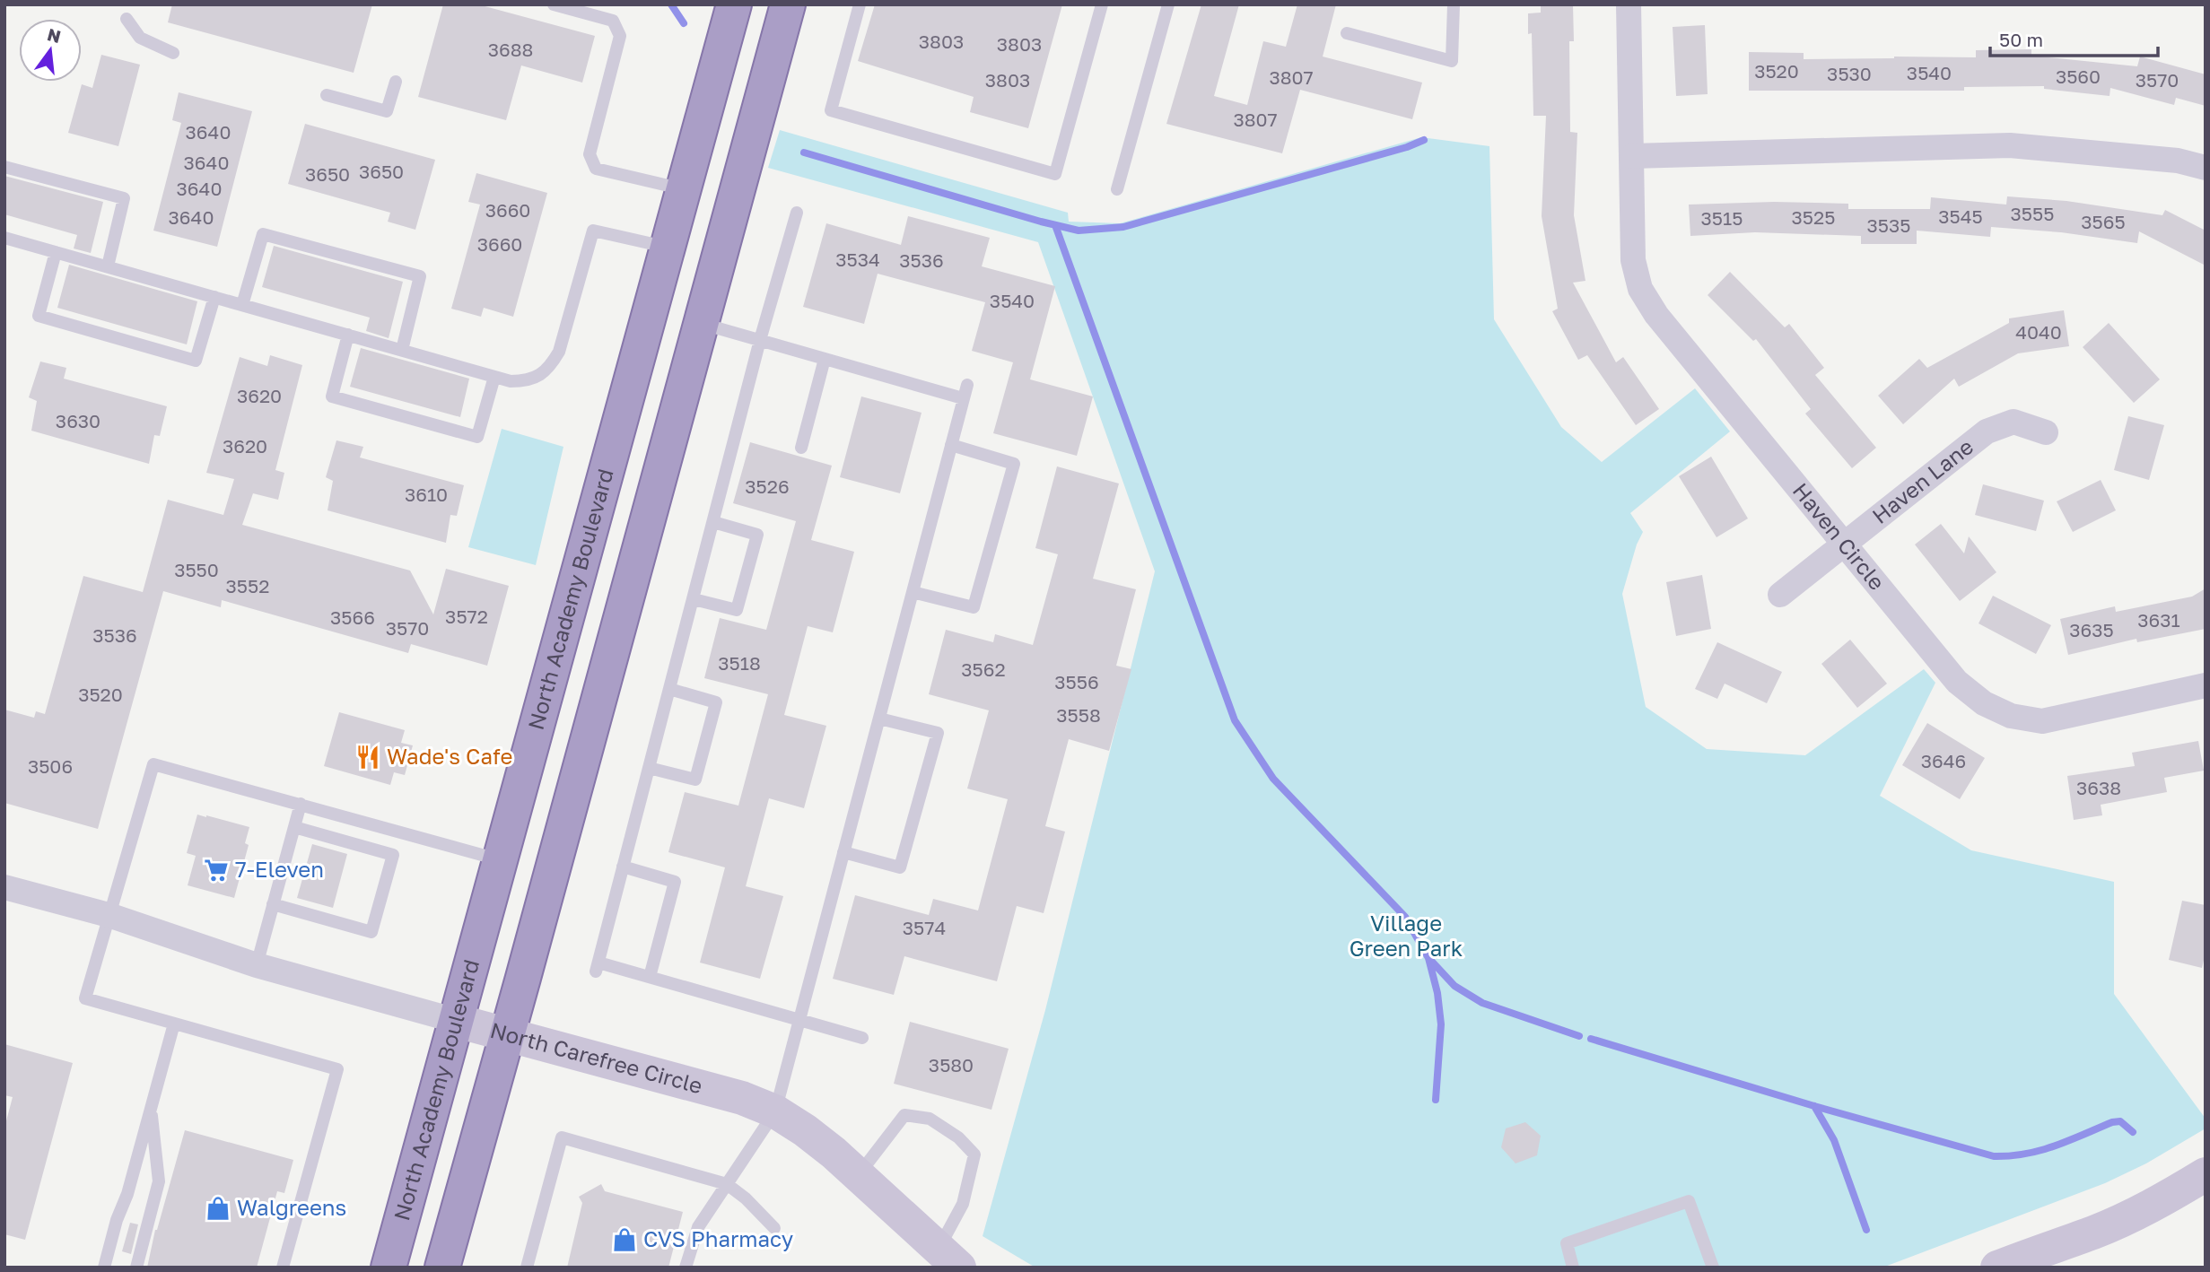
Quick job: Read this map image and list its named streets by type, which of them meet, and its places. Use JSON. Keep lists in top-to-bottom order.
{
  "streets": {
    "highway": ["North Academy Boulevard"],
    "main road": ["North Carefree Circle"],
    "street": ["Haven Lane", "Haven Circle"]
  },
  "crossings": [
    ["Haven Lane", "Haven Circle"],
    ["North Academy Boulevard", "North Carefree Circle"]
  ],
  "parks": ["Village Green Park"],
  "places": {
    "restaurant": ["Wade's Cafe"],
    "supermarket": ["7-Eleven"],
    "shop": ["Walgreens", "CVS Pharmacy"]
  },
  "house_numbers": [
    "3803",
    "3803",
    "3688",
    "3520",
    "3540",
    "3530",
    "3560",
    "3807",
    "3803",
    "3570",
    "3807",
    "3640",
    "3640",
    "3650",
    "3650",
    "3640",
    "3660",
    "3555",
    "3545",
    "3640",
    "3525",
    "3515",
    "3565",
    "3535",
    "3660",
    "3534",
    "3536",
    "3540",
    "4040",
    "3620",
    "3630",
    "3620",
    "3526",
    "3610",
    "3550",
    "3552",
    "3572",
    "3566",
    "3631",
    "3570",
    "3635",
    "3536",
    "3518",
    "3562",
    "3556",
    "3520",
    "3558",
    "3646",
    "3506",
    "3638",
    "3574",
    "3580"
  ],
  "scale_bar": "50 m",
  "north": "top"
}
